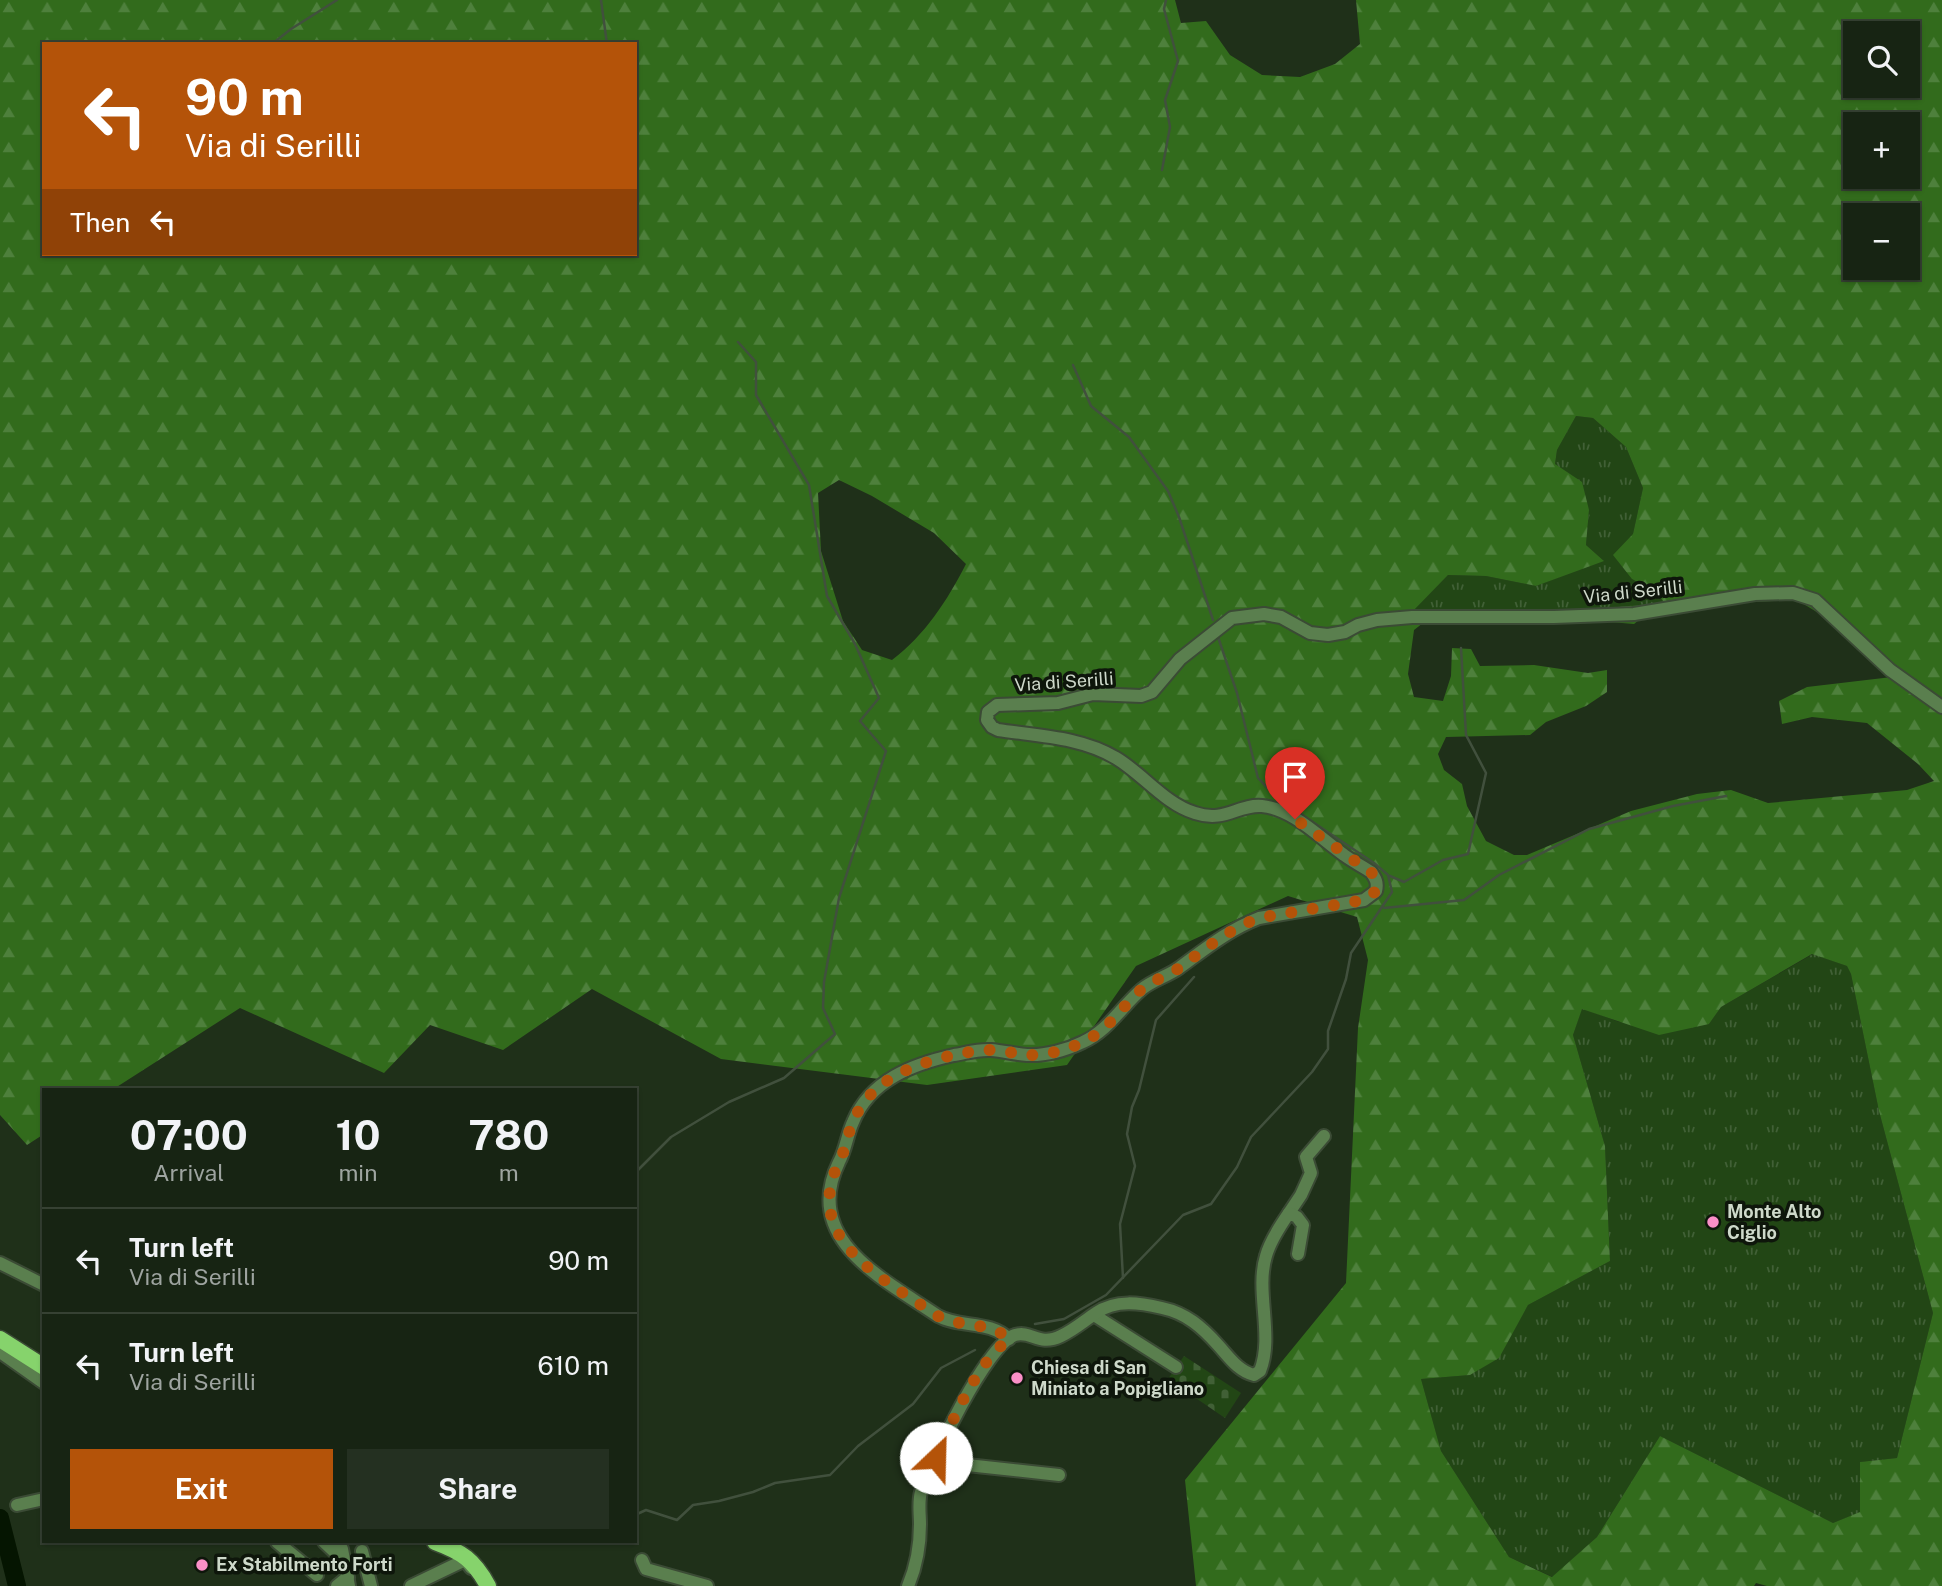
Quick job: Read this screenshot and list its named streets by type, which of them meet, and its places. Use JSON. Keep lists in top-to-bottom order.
{
  "streets": {
    "street": ["Via di Serilli"]
  },
  "places": ["Monte Alto Ciglio", "Chiesa di San Miniato a Popigliano", "Ex Stabilmento Forti"],
  "page": {
    "map_buttons": ["+", "−"],
    "turn": ["90 m", "Via di Serilli"],
    "then": "Then",
    "eta": [
      "07:00",
      "Arrival",
      "10",
      "min",
      "780",
      "m"
    ],
    "list": [
      {
        "name": "Turn left",
        "note": "Via di Serilli",
        "value": "90 m"
      },
      {
        "name": "Turn left",
        "note": "Via di Serilli",
        "value": "610 m"
      }
    ],
    "buttons": ["Exit", "Share"]
  }
}
